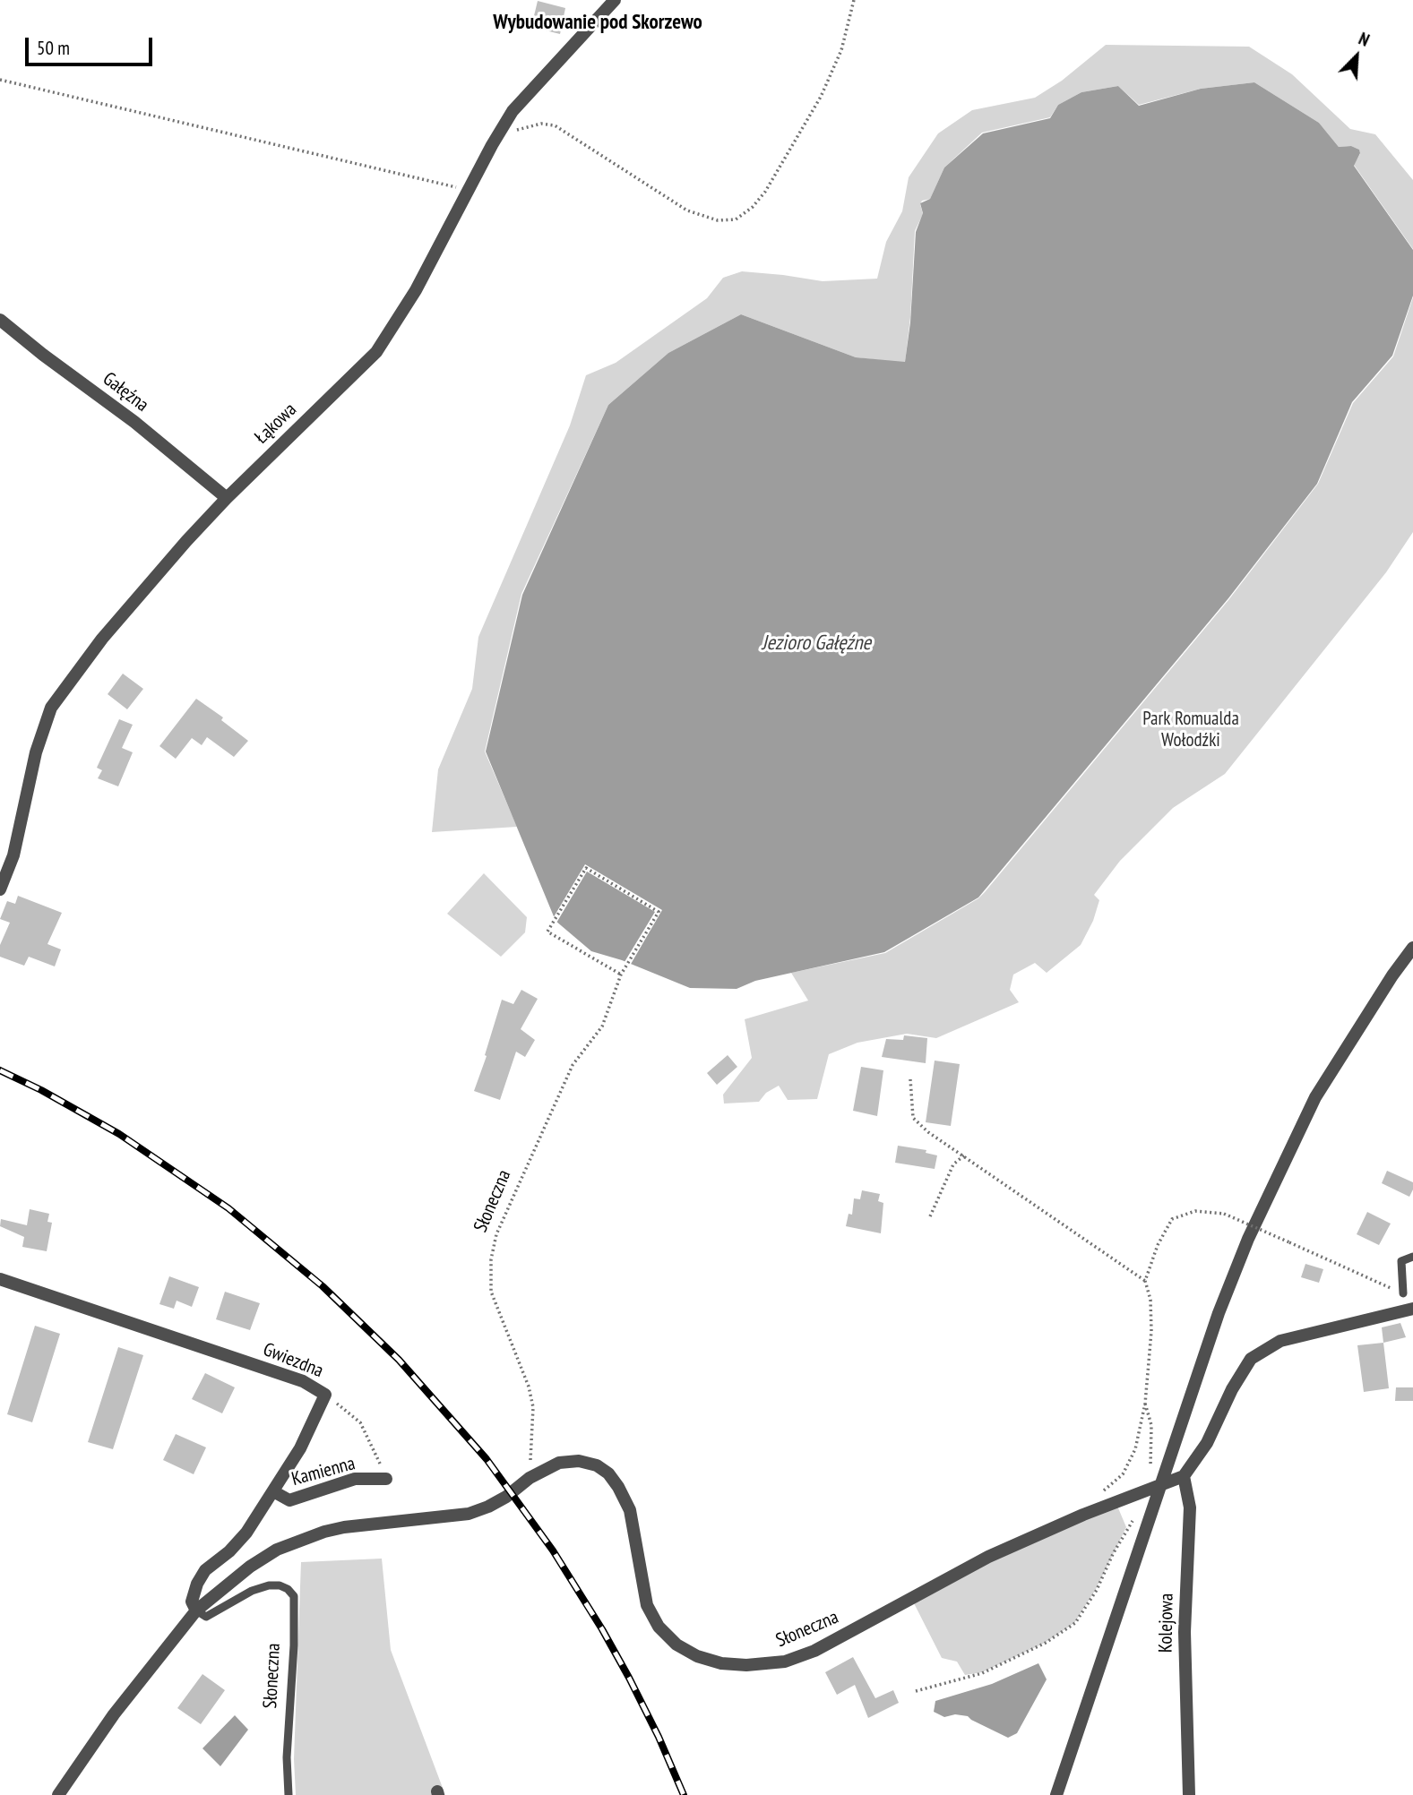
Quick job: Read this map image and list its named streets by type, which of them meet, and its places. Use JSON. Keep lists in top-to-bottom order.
{
  "streets": {
    "street": [
      "Gałęźna",
      "Łąkowa",
      "Słoneczna",
      "Gwiezdna",
      "Kamienna",
      "Kolejowa"
    ]
  },
  "crossings": [
    ["Gałęźna", "Łąkowa"],
    ["Słoneczna", "Gwiezdna"],
    ["Gwiezdna", "Kamienna"]
  ],
  "districts": ["Wybudowanie pod Skorzewo"],
  "water": ["Jezioro Gałęźne"],
  "parks": ["Park Romualda Wołodźki"],
  "scale_bar": "50 m",
  "north": "top right"
}
